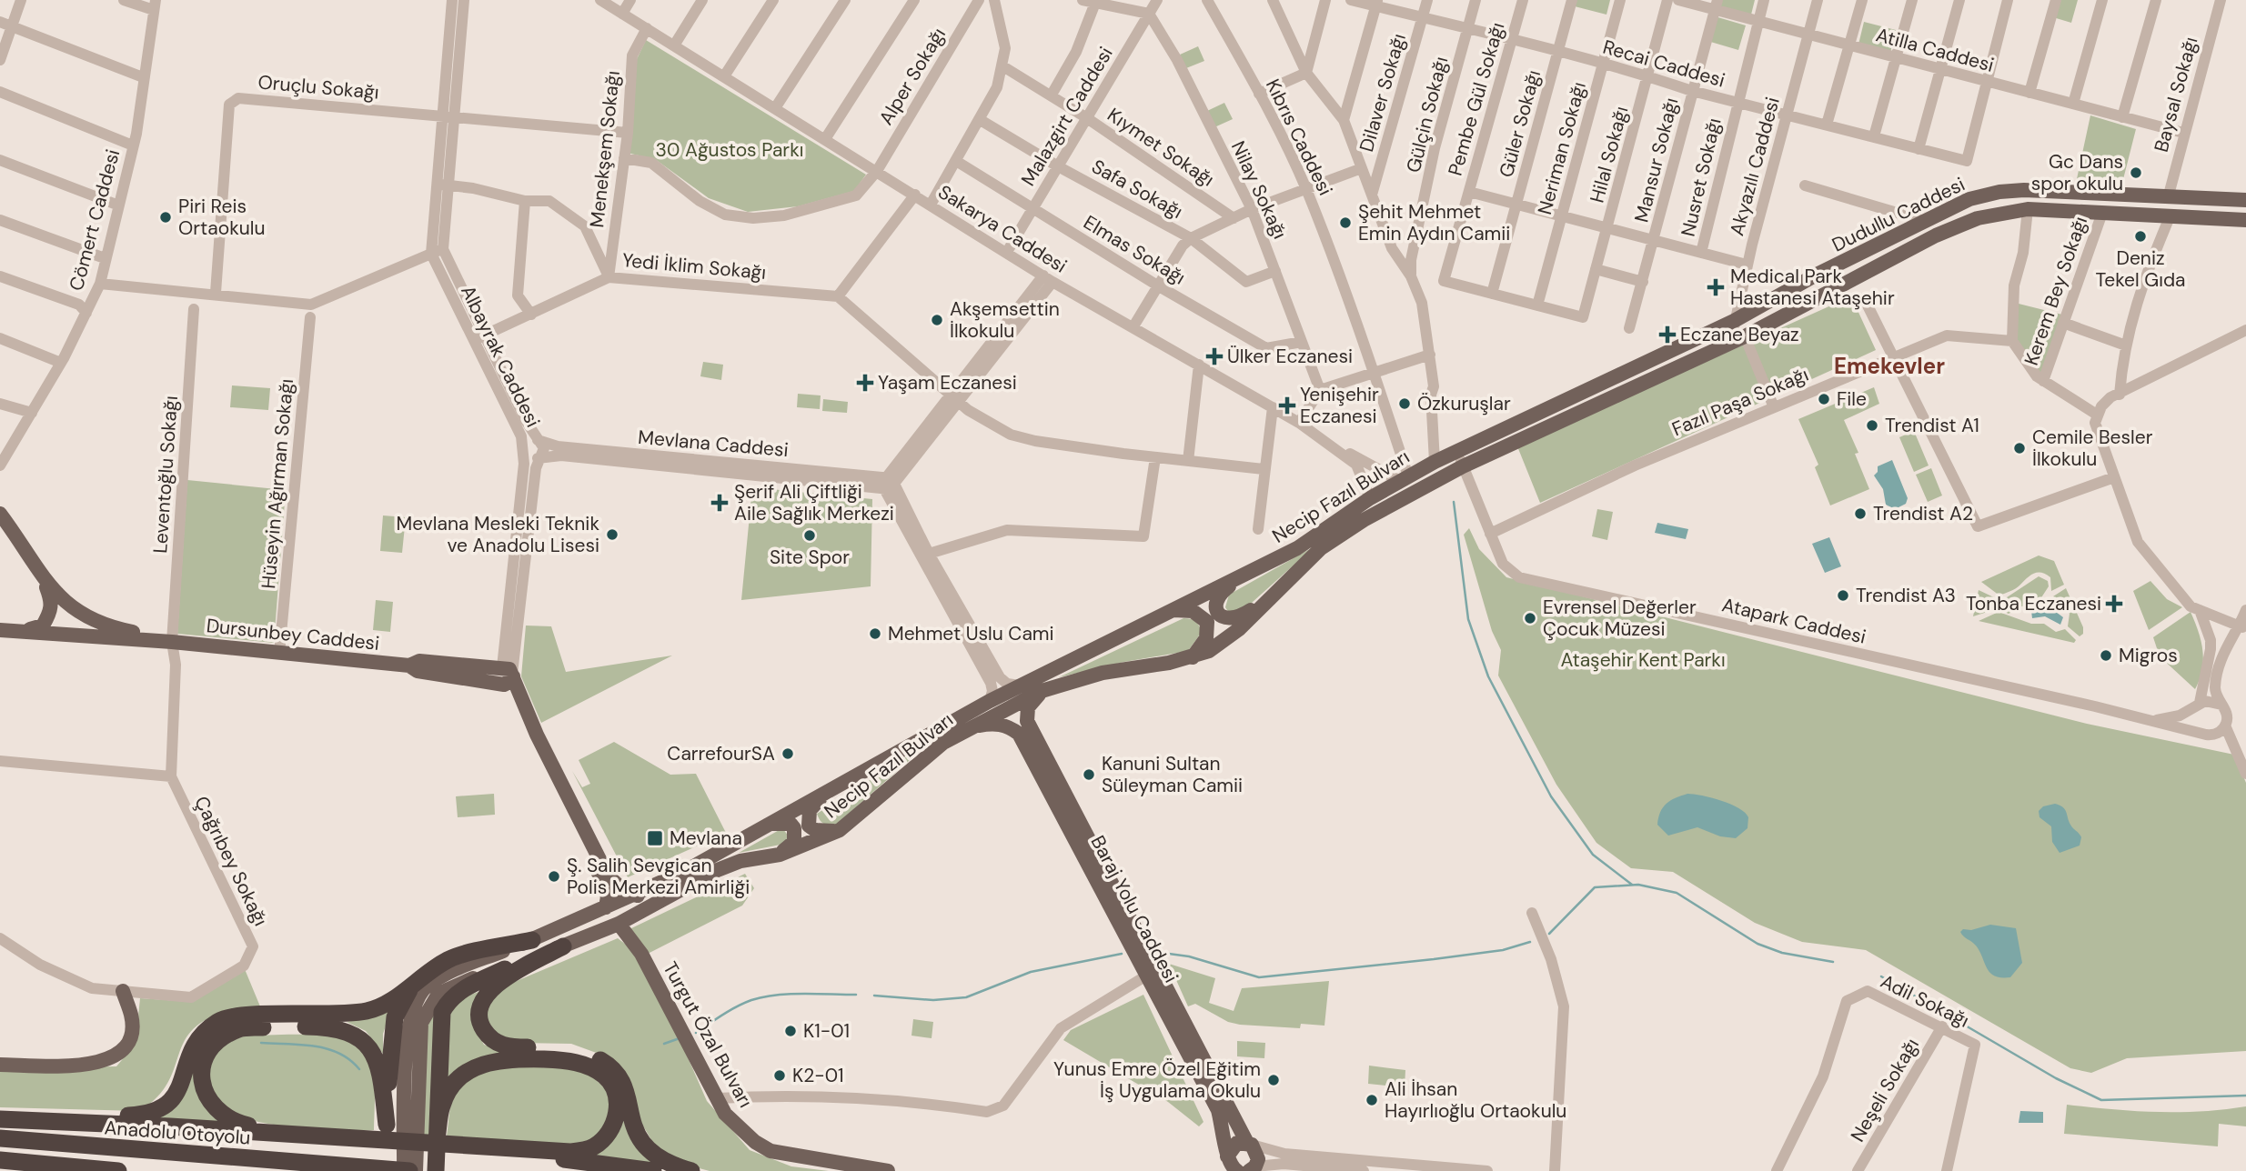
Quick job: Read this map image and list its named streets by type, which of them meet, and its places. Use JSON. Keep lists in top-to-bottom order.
{
  "streets": {
    "highway": ["Anadolu Otoyolu"],
    "main road": [
      "Dudullu Caddesi",
      "Necip Fazıl Bulvarı",
      "Dursunbey Caddesi",
      "Baraj Yolu Caddesi",
      "Turgut Özal Bulvarı"
    ],
    "street": [
      "Atilla Caddesi",
      "Recai Caddesi",
      "Alper Sokağı",
      "Oruçlu Sokağı",
      "Dilaver Sokağı",
      "Baysal Sokağı",
      "Pembe Gül Sokağı",
      "Gülçin Sokağı",
      "Malazgirt Caddesi",
      "Güler Sokağı",
      "Kıbrıs Caddesi",
      "Kıymet Sokağı",
      "Neriman Sokağı",
      "Menekşem Sokağı",
      "Hilal Sokağı",
      "Mansur Sokağı",
      "Akyazılı Caddesi",
      "Nusret Sokağı",
      "Safa Sokağı",
      "Nilay Sokağı",
      "Cömert Caddesi",
      "Sakarya Caddesi",
      "Elmas Sokağı",
      "Yedi İklim Sokağı",
      "Kerem Bey Sokağı",
      "Albayrak Caddesi",
      "Fazıl Paşa Sokağı",
      "Mevlana Caddesi",
      "Leventoğlu Sokağı",
      "Hüseyin Ağırman Sokağı",
      "Atapark Caddesi",
      "Çağrıbey Sokağı",
      "Adil Sokağı",
      "Neşeli Sokağı"
    ]
  },
  "crossings": [
    ["Atilla Caddesi", "Recai Caddesi"],
    ["Atilla Caddesi", "Baysal Sokağı"],
    ["Atilla Caddesi", "Mansur Sokağı"],
    ["Atilla Caddesi", "Akyazılı Caddesi"],
    ["Atilla Caddesi", "Nusret Sokağı"],
    ["Recai Caddesi", "Dilaver Sokağı"],
    ["Recai Caddesi", "Pembe Gül Sokağı"],
    ["Recai Caddesi", "Gülçin Sokağı"],
    ["Recai Caddesi", "Güler Sokağı"],
    ["Recai Caddesi", "Neriman Sokağı"],
    ["Recai Caddesi", "Hilal Sokağı"],
    ["Recai Caddesi", "Mansur Sokağı"],
    ["Recai Caddesi", "Akyazılı Caddesi"],
    ["Recai Caddesi", "Nusret Sokağı"],
    ["Alper Sokağı", "Menekşem Sokağı"],
    ["Alper Sokağı", "Sakarya Caddesi"],
    ["Oruçlu Sokağı", "Albayrak Caddesi"],
    ["Dilaver Sokağı", "Kıbrıs Caddesi"],
    ["Dilaver Sokağı", "Kıymet Sokağı"],
    ["Dilaver Sokağı", "Safa Sokağı"],
    ["Dilaver Sokağı", "Nilay Sokağı"],
    ["Dilaver Sokağı", "Sakarya Caddesi"],
    ["Dilaver Sokağı", "Elmas Sokağı"],
    ["Baysal Sokağı", "Dudullu Caddesi"],
    ["Pembe Gül Sokağı", "Güler Sokağı"],
    ["Malazgirt Caddesi", "Kıymet Sokağı"],
    ["Malazgirt Caddesi", "Safa Sokağı"],
    ["Malazgirt Caddesi", "Nilay Sokağı"],
    ["Malazgirt Caddesi", "Sakarya Caddesi"],
    ["Malazgirt Caddesi", "Elmas Sokağı"],
    ["Kıbrıs Caddesi", "Necip Fazıl Bulvarı"],
    ["Neriman Sokağı", "Hilal Sokağı"],
    ["Menekşem Sokağı", "Sakarya Caddesi"],
    ["Menekşem Sokağı", "Yedi İklim Sokağı"],
    ["Akyazılı Caddesi", "Dudullu Caddesi"],
    ["Safa Sokağı", "Nilay Sokağı"],
    ["Nilay Sokağı", "Elmas Sokağı"],
    ["Dudullu Caddesi", "Kerem Bey Sokağı"],
    ["Dudullu Caddesi", "Necip Fazıl Bulvarı"],
    ["Dudullu Caddesi", "Atapark Caddesi"],
    ["Sakarya Caddesi", "Necip Fazıl Bulvarı"],
    ["Yedi İklim Sokağı", "Albayrak Caddesi"],
    ["Albayrak Caddesi", "Mevlana Caddesi"],
    ["Albayrak Caddesi", "Dursunbey Caddesi"],
    ["Fazıl Paşa Sokağı", "Atapark Caddesi"],
    ["Leventoğlu Sokağı", "Dursunbey Caddesi"],
    ["Leventoğlu Sokağı", "Çağrıbey Sokağı"],
    ["Hüseyin Ağırman Sokağı", "Dursunbey Caddesi"],
    ["Necip Fazıl Bulvarı", "Atapark Caddesi"],
    ["Necip Fazıl Bulvarı", "Baraj Yolu Caddesi"],
    ["Necip Fazıl Bulvarı", "Turgut Özal Bulvarı"],
    ["Dursunbey Caddesi", "Çağrıbey Sokağı"],
    ["Adil Sokağı", "Neşeli Sokağı"]
  ],
  "districts": ["Emekevler"],
  "parks": ["30 Ağustos Parkı", "Ataşehir Kent Parkı"],
  "places": {
    "other": [
      "Gc Dans spor okulu",
      "Piri Reis Ortaokulu",
      "Şehit Mehmet Emin Aydın Camii",
      "Deniz Tekel Gıda",
      "Akşemsettin İlkokulu",
      "File",
      "Özkuruşlar",
      "Trendist A1",
      "Cemile Besler İlkokulu",
      "Trendist A2",
      "Mevlana Mesleki Teknik ve Anadolu Lisesi",
      "Site Spor",
      "Trendist A3",
      "Evrensel Değerler Çocuk Müzesi",
      "Mehmet Uslu Cami",
      "Migros",
      "CarrefourSA",
      "Kanuni Sultan Süleyman Camii",
      "Ş. Salih Sevgican Polis Merkezi Amirliği",
      "K1-01",
      "K2-01",
      "Yunus Emre Özel Eğitim İş Uygulama Okulu",
      "Ali İhsan Hayırlıoğlu Ortaokulu"
    ],
    "health": [
      "Medical Park Hastanesi Ataşehir",
      "Eczane Beyaz",
      "Ülker Eczanesi",
      "Yaşam Eczanesi",
      "Yenişehir Eczanesi",
      "Şerif Ali Çiftliği Aile Sağlık Merkezi",
      "Tonba Eczanesi"
    ],
    "transit": ["Mevlana"]
  }
}
